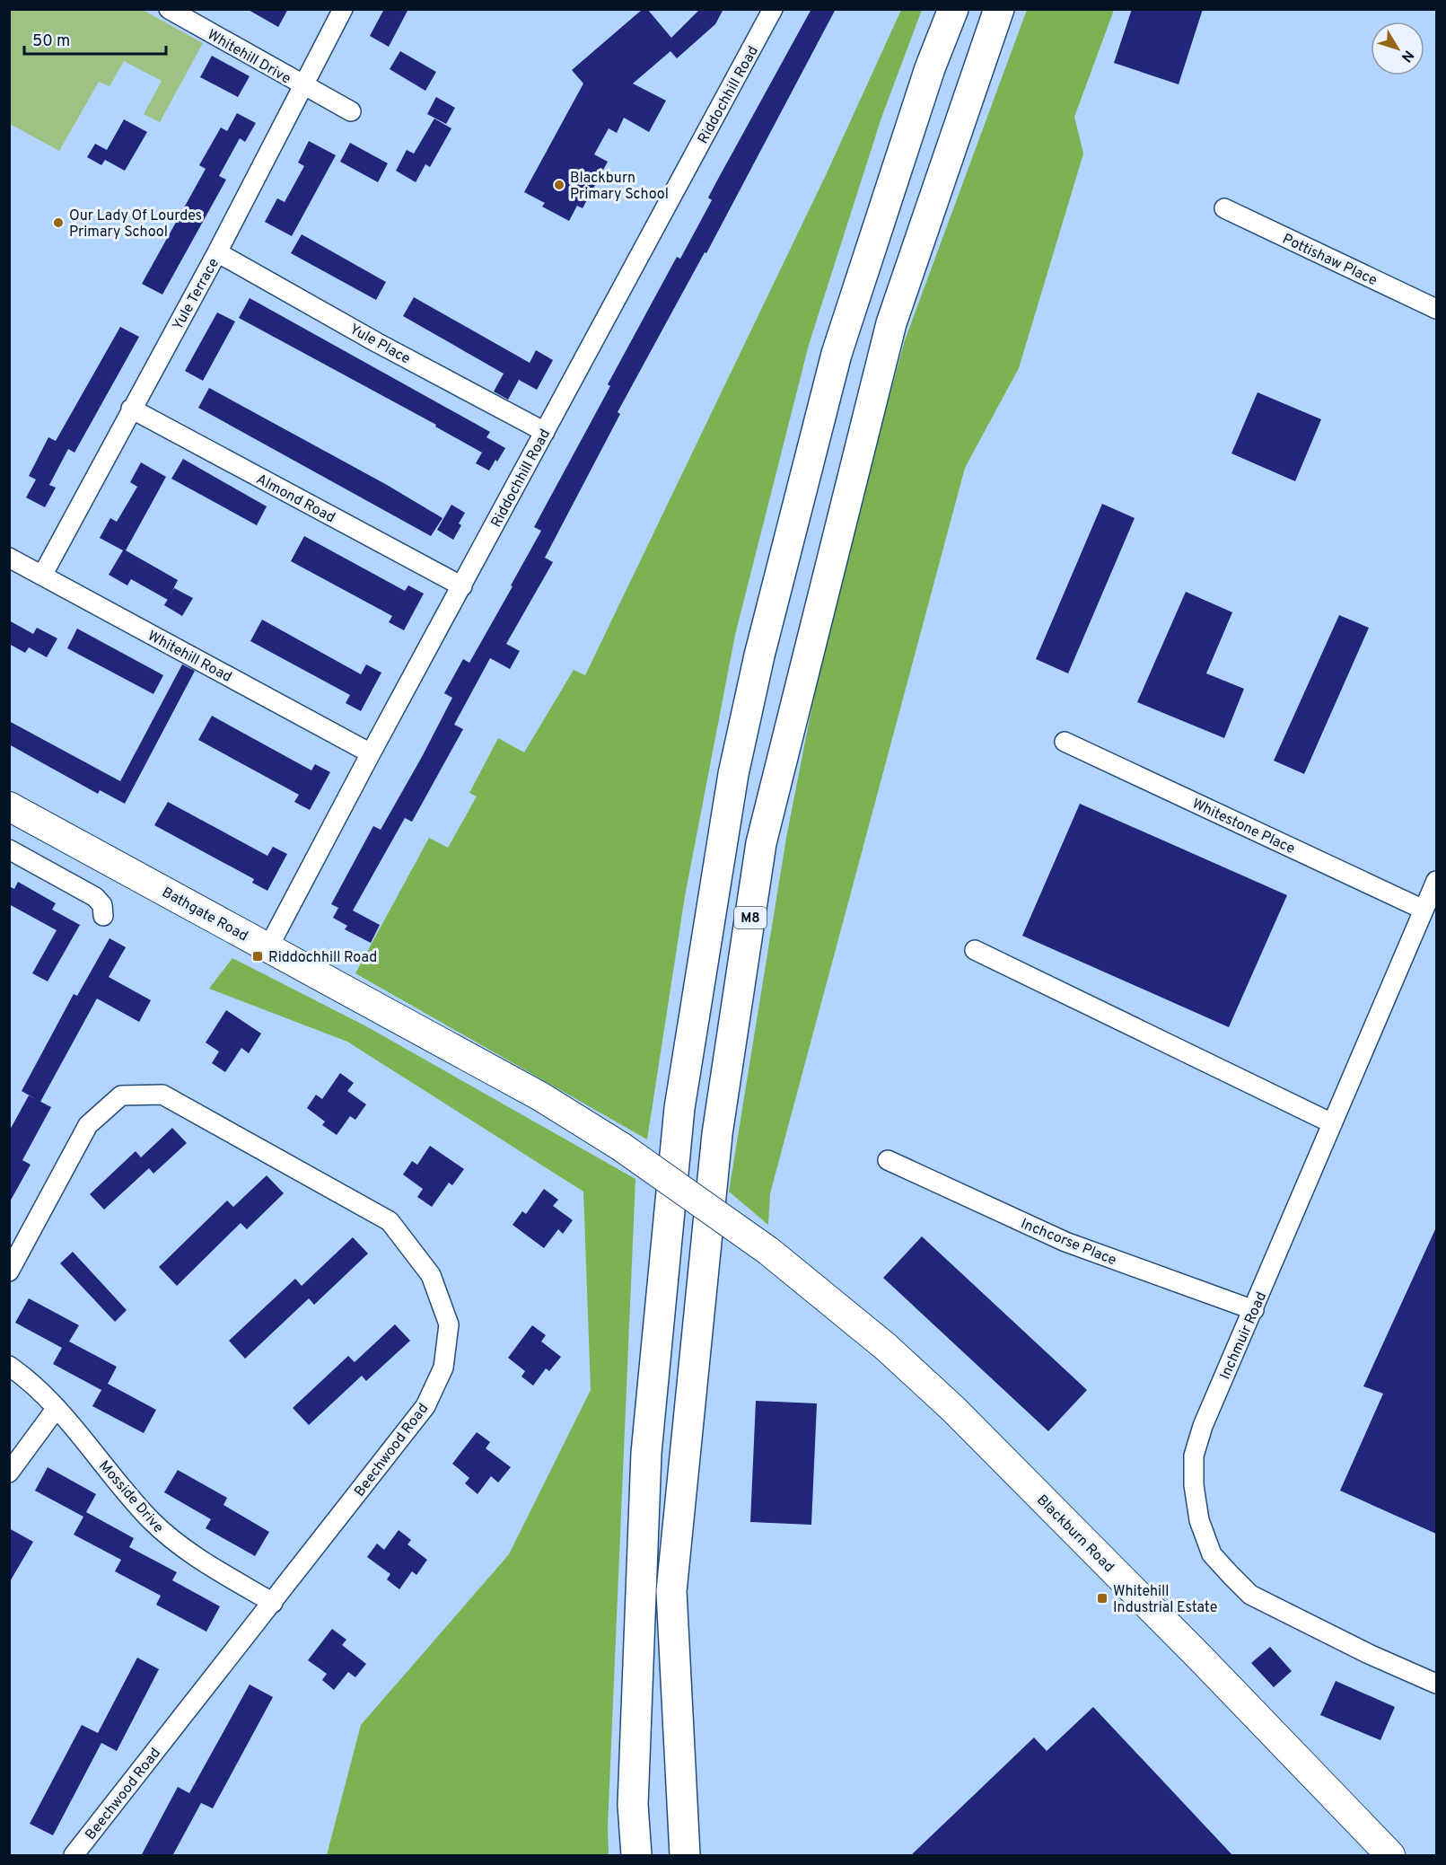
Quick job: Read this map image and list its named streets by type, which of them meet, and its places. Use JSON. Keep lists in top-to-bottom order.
{
  "streets": {
    "highway": ["M8"],
    "main road": ["Bathgate Road", "Blackburn Road"],
    "street": [
      "Whitehill Drive",
      "Riddochhill Road",
      "Pottishaw Place",
      "Yule Terrace",
      "Yule Place",
      "Almond Road",
      "Whitehill Road",
      "Whitestone Place",
      "Inchcorse Place",
      "Inchmuir Road",
      "Beechwood Road",
      "Mosside Drive"
    ]
  },
  "crossings": [
    ["Whitehill Drive", "Yule Terrace"],
    ["Riddochhill Road", "Yule Place"],
    ["Riddochhill Road", "Almond Road"],
    ["Riddochhill Road", "Whitehill Road"],
    ["Riddochhill Road", "Bathgate Road"],
    ["Yule Terrace", "Yule Place"],
    ["Yule Terrace", "Almond Road"],
    ["Yule Terrace", "Whitehill Road"],
    ["Whitestone Place", "Inchmuir Road"],
    ["Bathgate Road", "Blackburn Road"],
    ["Inchcorse Place", "Inchmuir Road"],
    ["Beechwood Road", "Mosside Drive"]
  ],
  "places": {
    "other": ["Blackburn Primary School", "Our Lady Of Lourdes Primary School"],
    "transit": ["Riddochhill Road", "Whitehill Industrial Estate"]
  },
  "scale_bar": "50 m",
  "north": "bottom right"
}
